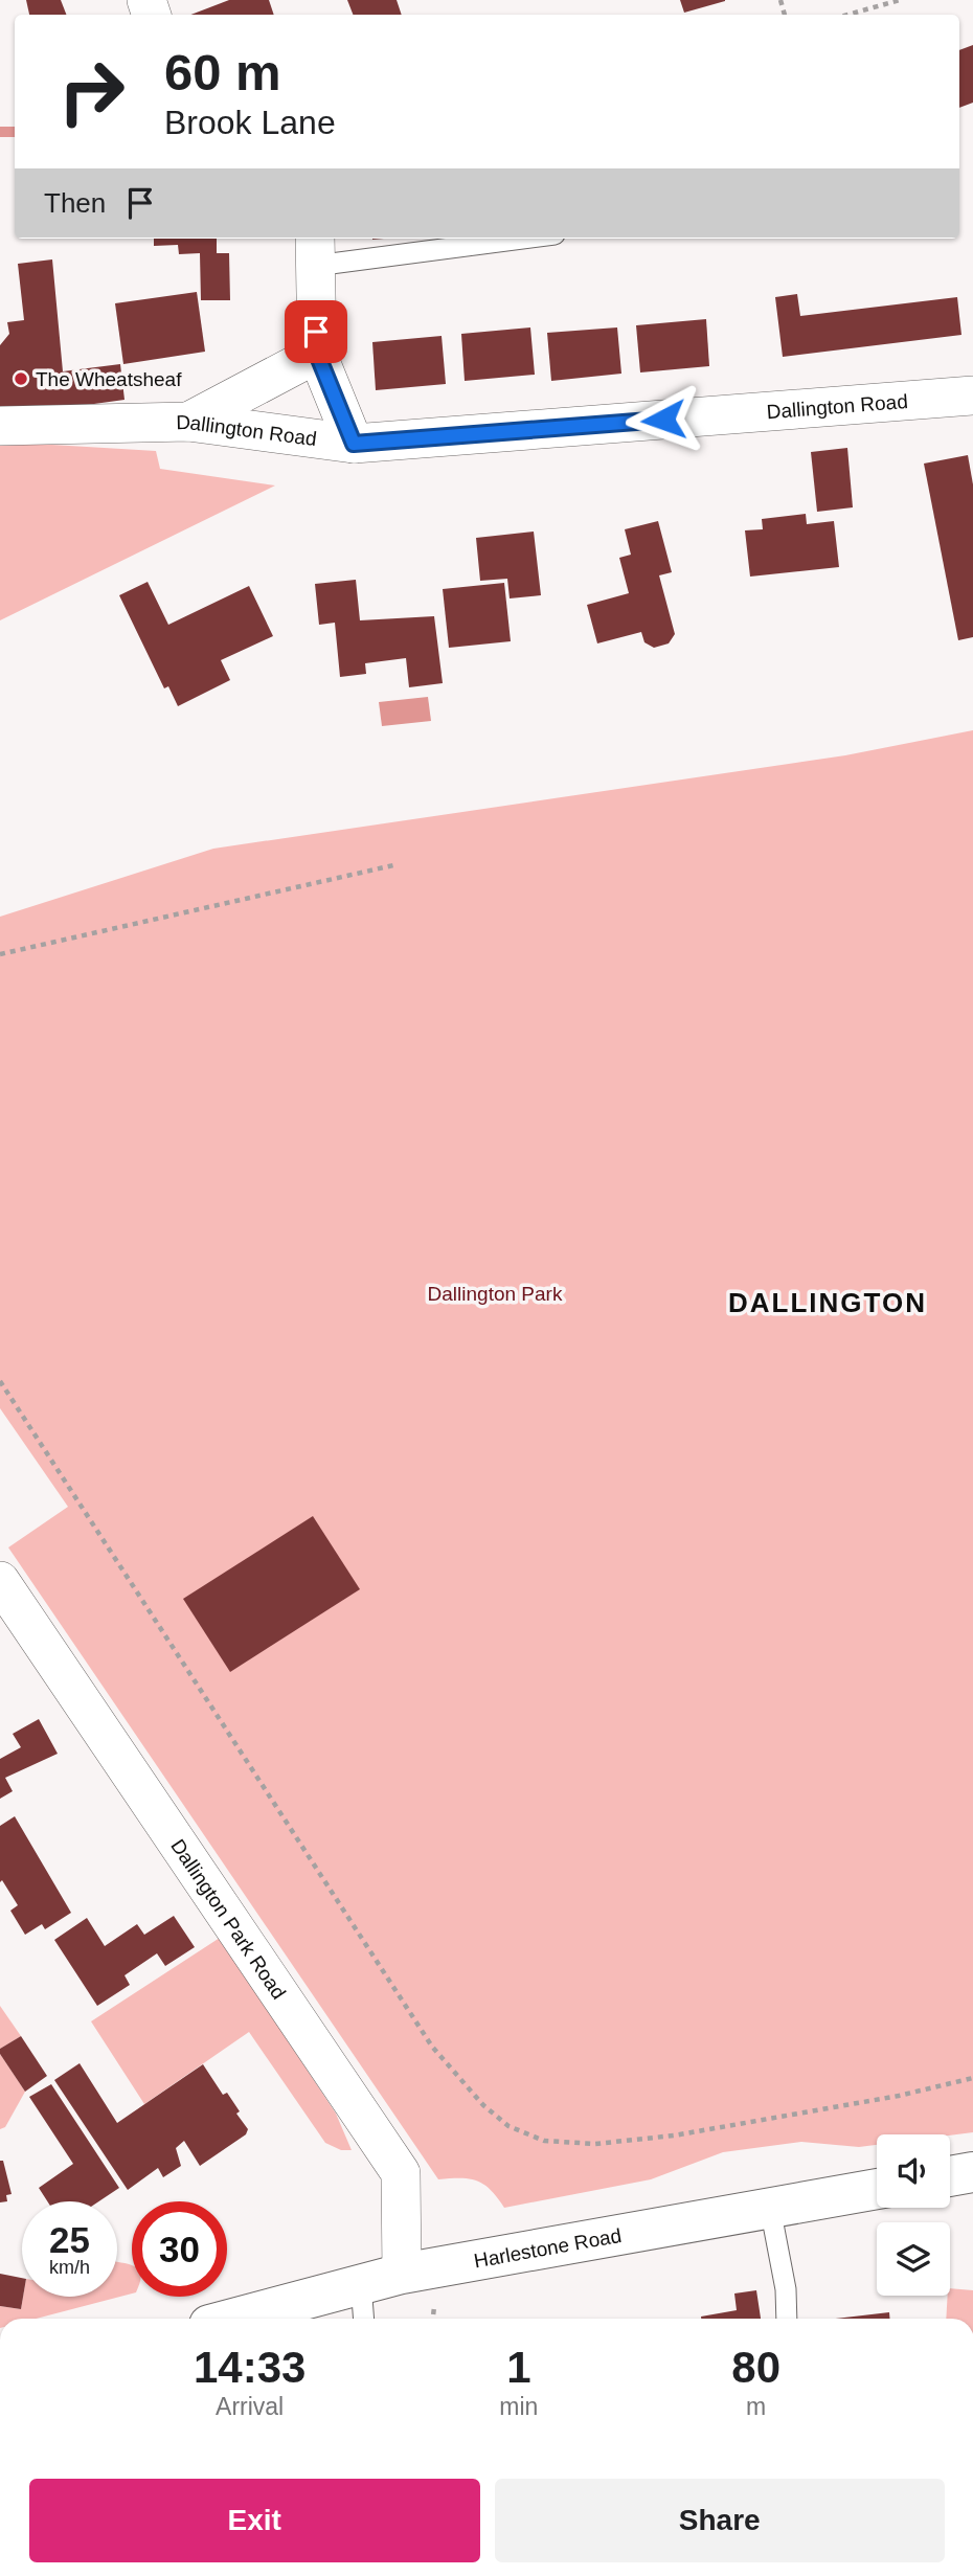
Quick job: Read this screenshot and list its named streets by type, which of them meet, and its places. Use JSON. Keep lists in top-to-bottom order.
{
  "streets": {
    "main road": ["Harlestone Road"],
    "street": ["Dallington Road", "Dallington Park Road"]
  },
  "crossings": [
    ["Dallington Park Road", "Harlestone Road"]
  ],
  "districts": ["DALLINGTON"],
  "parks": ["Dallington Park"],
  "places": ["The Wheatsheaf"],
  "page": {
    "turn": ["60 m", "Brook Lane"],
    "then": "Then",
    "speed": "25 km/h",
    "limit": "30",
    "eta": [
      "14:33",
      "Arrival",
      "1",
      "min",
      "80",
      "m"
    ],
    "buttons": ["Exit", "Share"]
  }
}
